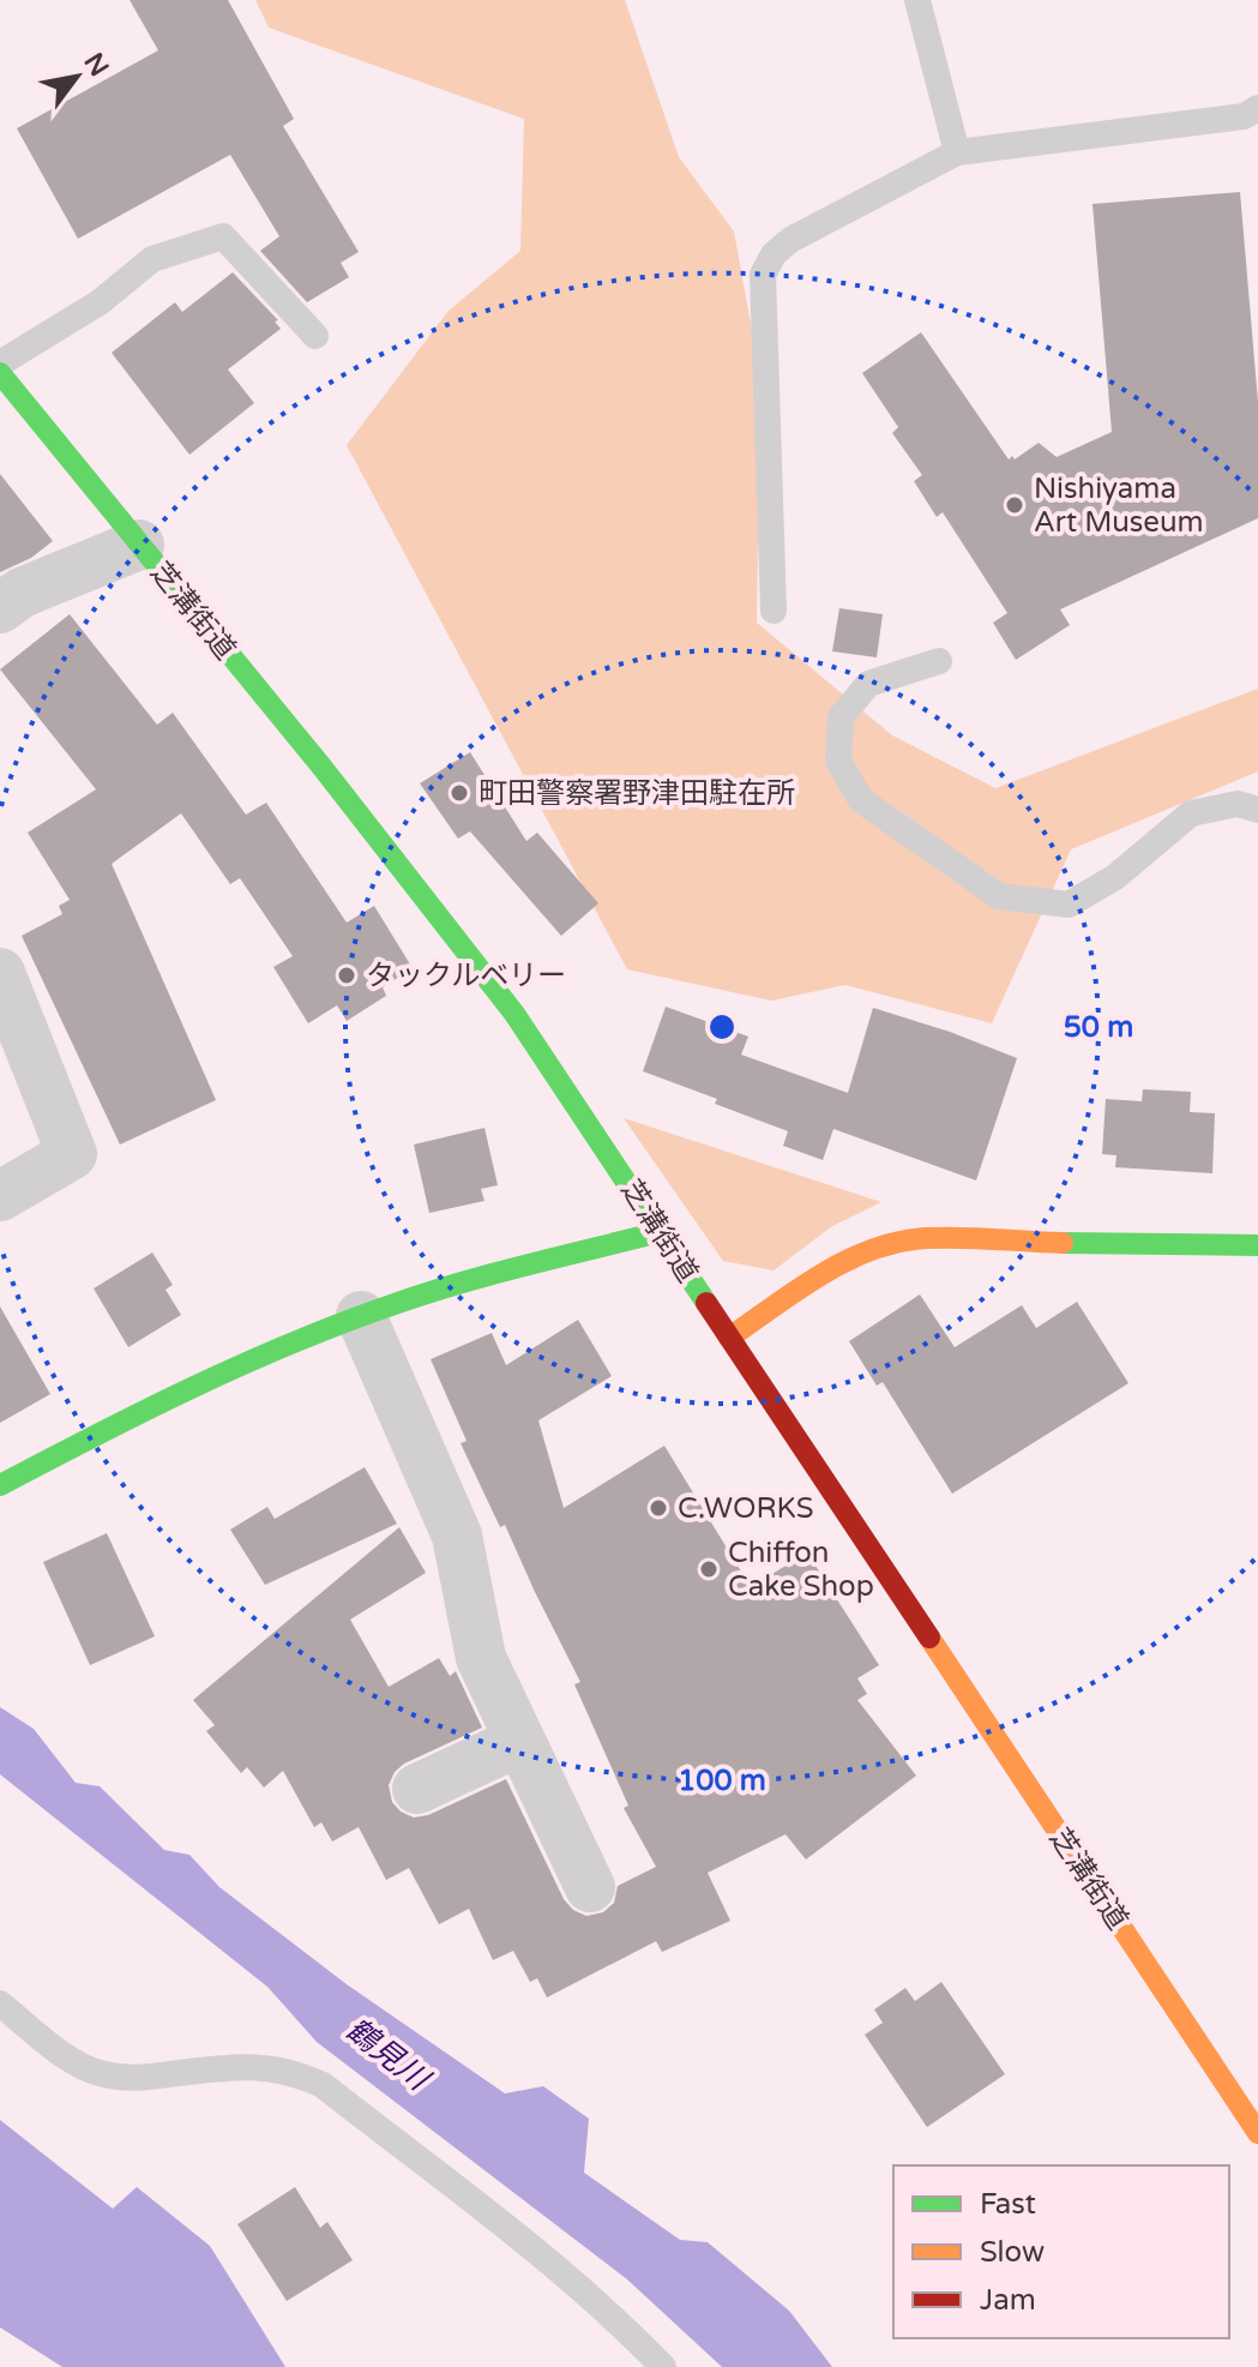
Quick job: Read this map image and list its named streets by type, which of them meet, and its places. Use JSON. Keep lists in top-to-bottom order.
{
  "streets": {
    "main road": ["芝溝街道"]
  },
  "water": ["鶴見川"],
  "places": [
    "Nishiyama Art Museum",
    "町田警察署野津田駐在所",
    "タックルベリー",
    "C.WORKS",
    "Chiffon Cake Shop"
  ],
  "legend": ["Fast", "Slow", "Jam"],
  "north": "top right",
  "rings": ["50 m", "100 m"]
}
